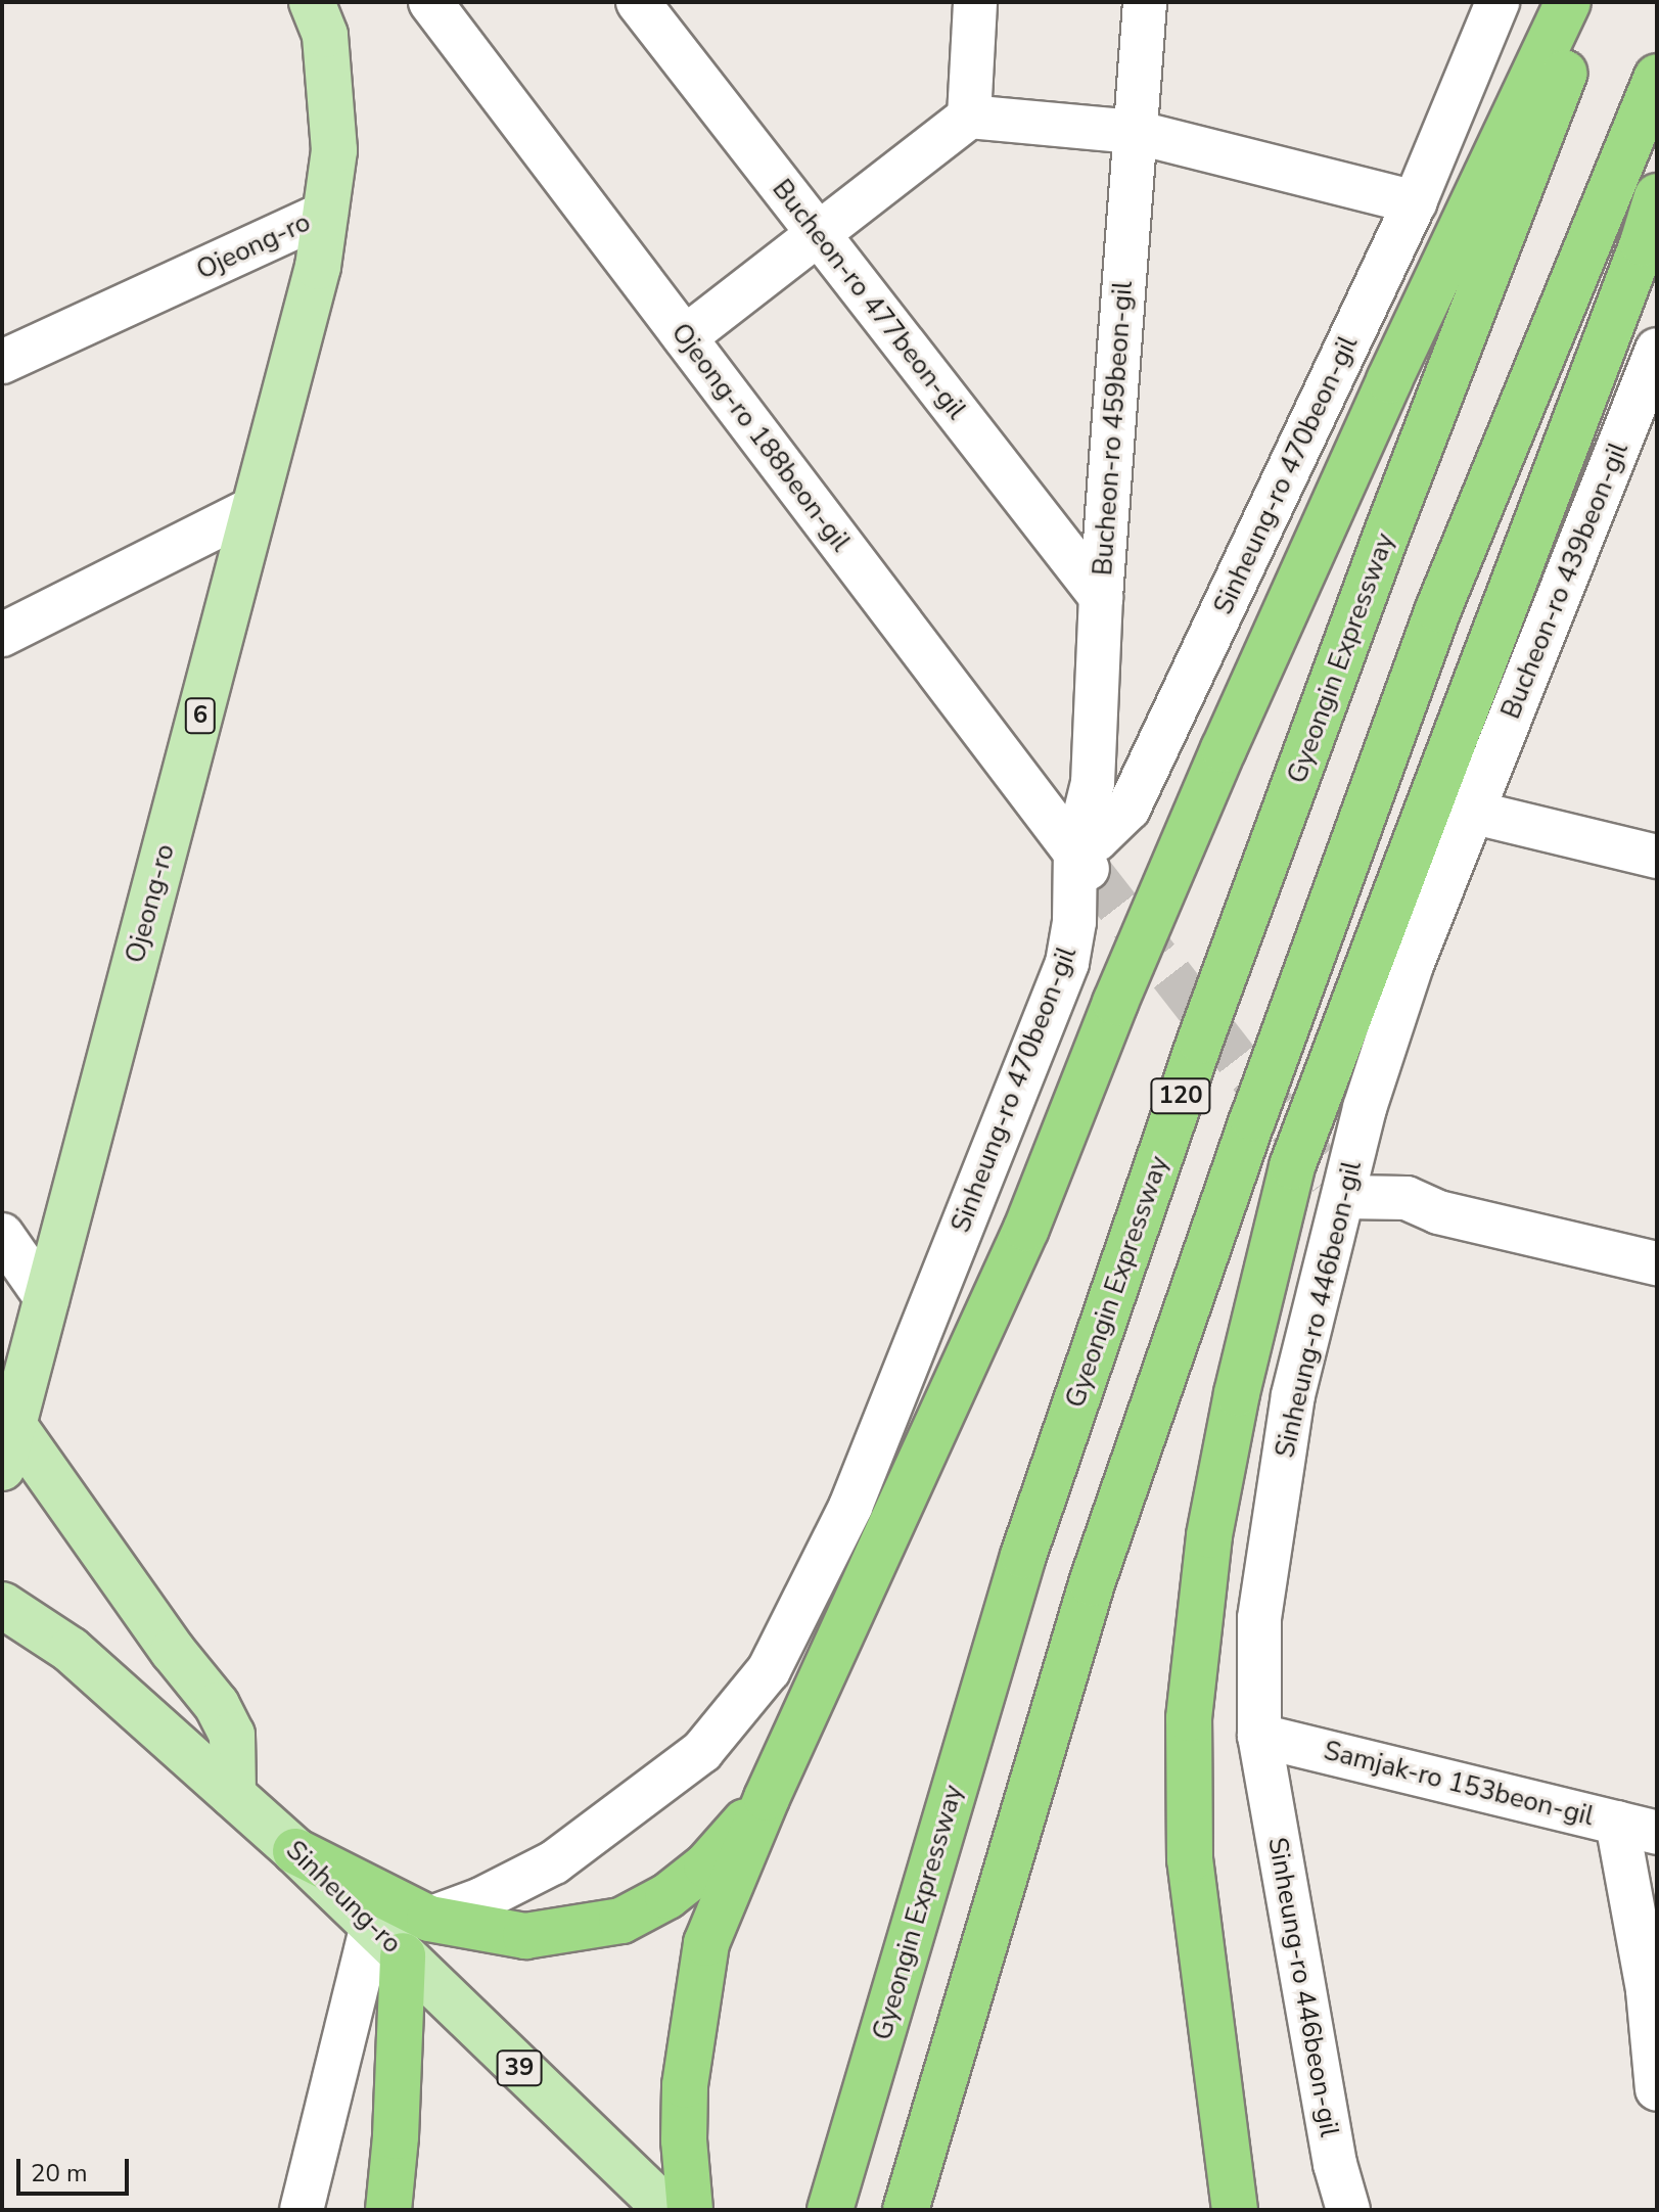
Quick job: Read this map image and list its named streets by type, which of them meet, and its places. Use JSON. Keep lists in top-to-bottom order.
{
  "streets": {
    "highway": ["Gyeongin Expressway", "120"],
    "main road": [
      "Ojeong-ro",
      "6",
      "Sinheung-ro",
      "39"
    ],
    "street": [
      "Bucheon-ro 477beon-gil",
      "Bucheon-ro 459beon-gil",
      "Ojeong-ro 188beon-gil",
      "Sinheung-ro 470beon-gil",
      "Bucheon-ro 439beon-gil",
      "Sinheung-ro 446beon-gil",
      "Samjak-ro 153beon-gil"
    ]
  },
  "crossings": [
    ["Bucheon-ro 477beon-gil", "Bucheon-ro 459beon-gil"],
    ["Bucheon-ro 459beon-gil", "Ojeong-ro 188beon-gil"],
    ["Bucheon-ro 459beon-gil", "Sinheung-ro 470beon-gil"],
    ["Ojeong-ro 188beon-gil", "Sinheung-ro 470beon-gil"],
    ["Bucheon-ro 439beon-gil", "Sinheung-ro 446beon-gil"],
    ["Sinheung-ro 446beon-gil", "Samjak-ro 153beon-gil"]
  ],
  "scale_bar": "20 m"
}
